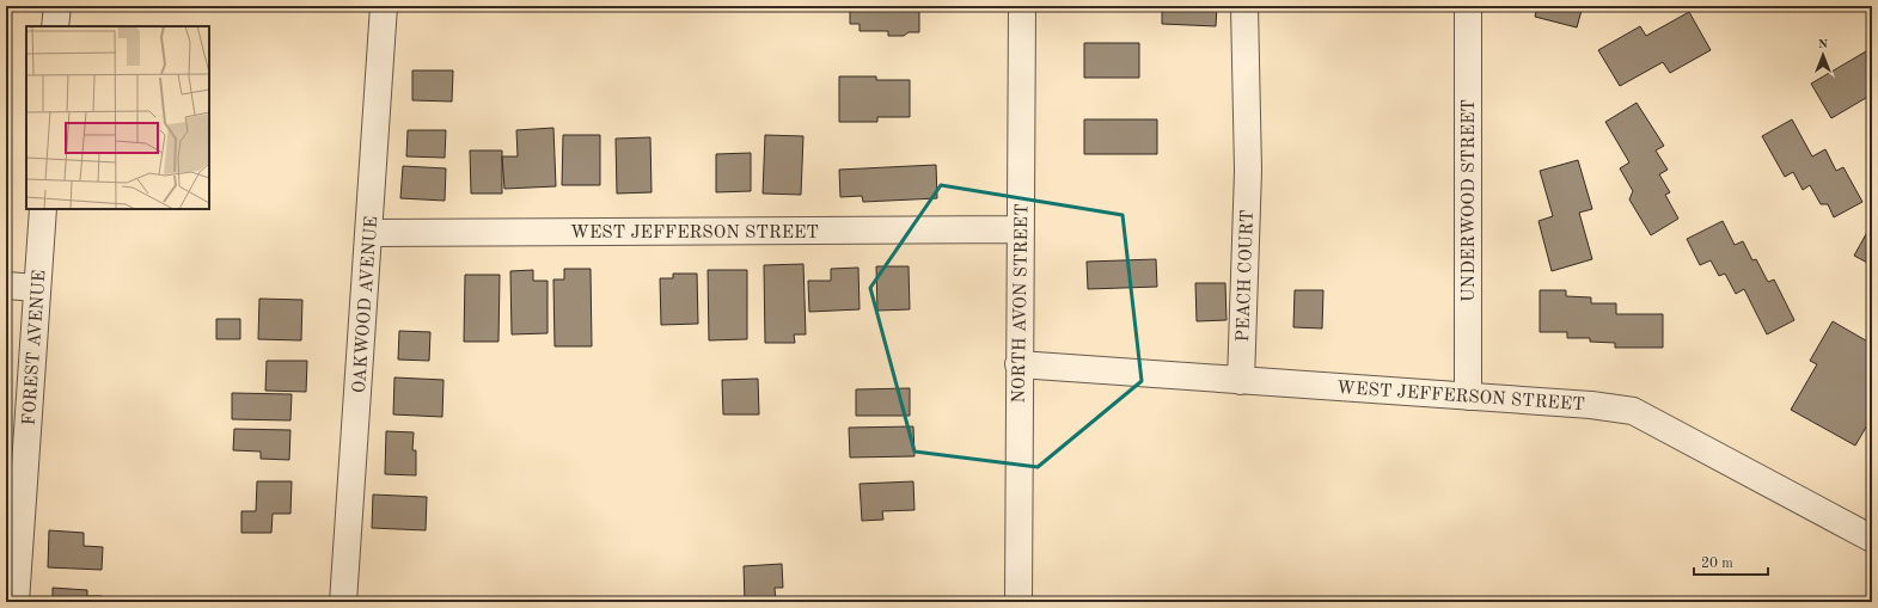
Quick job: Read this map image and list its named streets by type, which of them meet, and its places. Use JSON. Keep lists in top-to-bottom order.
{
  "streets": {
    "street": [
      "UNDERWOOD STREET",
      "WEST JEFFERSON STREET",
      "PEACH COURT",
      "NORTH AVON STREET",
      "OAKWOOD AVENUE",
      "FOREST AVENUE"
    ]
  },
  "crossings": [
    ["UNDERWOOD STREET", "WEST JEFFERSON STREET"],
    ["WEST JEFFERSON STREET", "PEACH COURT"],
    ["WEST JEFFERSON STREET", "NORTH AVON STREET"],
    ["WEST JEFFERSON STREET", "OAKWOOD AVENUE"]
  ],
  "scale_bar": "20 m",
  "north": "top"
}
